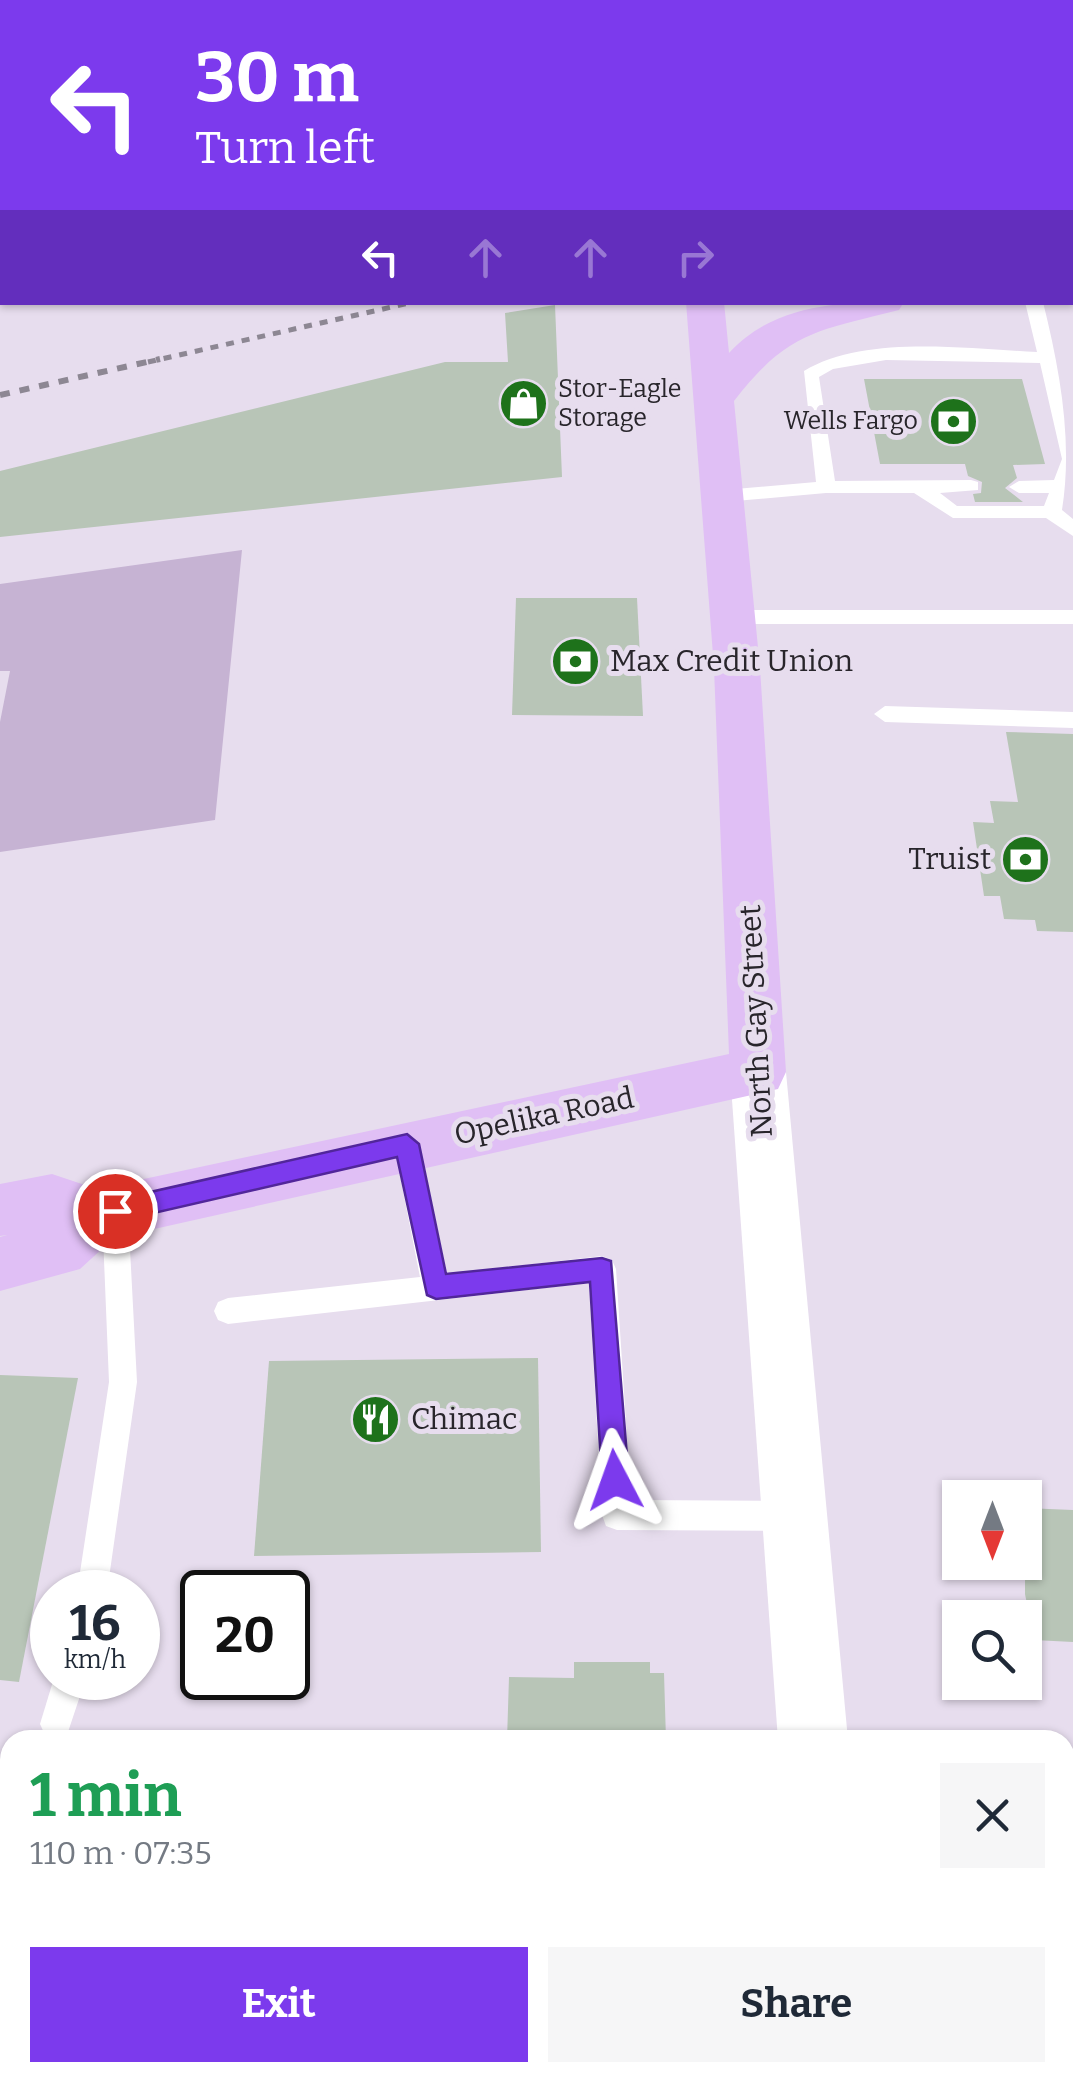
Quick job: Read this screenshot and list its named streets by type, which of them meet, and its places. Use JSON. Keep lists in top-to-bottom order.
{
  "streets": {
    "main road": ["North Gay Street", "Opelika Road"]
  },
  "crossings": [
    ["North Gay Street", "Opelika Road"]
  ],
  "places": {
    "shop": ["Stor-Eagle Storage"],
    "bank": ["Wells Fargo", "Max Credit Union", "Truist"],
    "restaurant": ["Chimac"]
  },
  "north": "bottom",
  "page": {
    "turn": ["30 m", "Turn left"],
    "speed": "16 km/h",
    "limit": "20",
    "heading": ["1 min", "110 m · 07:35"],
    "buttons": ["Exit", "Share"]
  }
}
